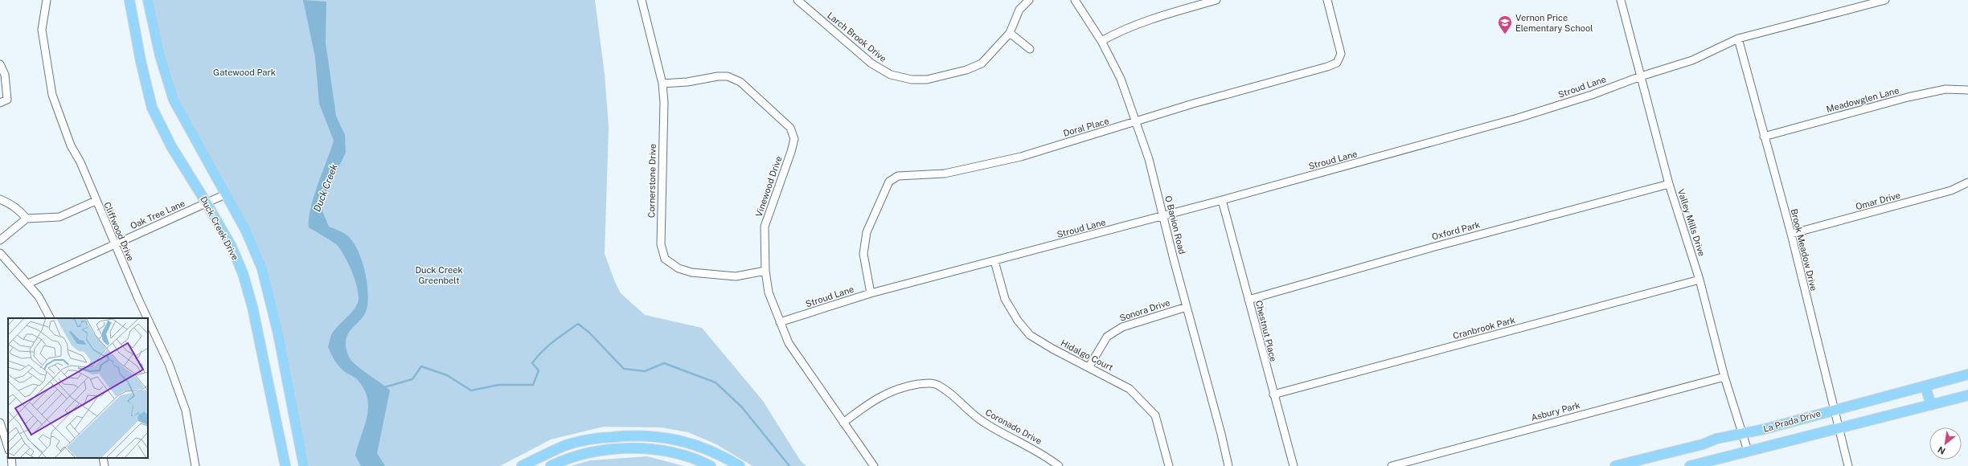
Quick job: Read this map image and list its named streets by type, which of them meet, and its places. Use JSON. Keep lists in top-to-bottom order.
{
  "streets": {
    "main road": ["Duck Creek Drive", "La Prada Drive"],
    "street": [
      "Larch Brook Drive",
      "Stroud Lane",
      "Meadowglen Lane",
      "Doral Place",
      "Cornerstone Drive",
      "Vinewood Drive",
      "Omar Drive",
      "Oak Tree Lane",
      "Valley Mills Drive",
      "O Banion Road",
      "Oxford Park",
      "Cliffwood Drive",
      "Brook Meadow Drive",
      "Sonora Drive",
      "Cranbrook Park",
      "Chestnut Place",
      "Hidalgo Court",
      "Asbury Park",
      "Coronado Drive"
    ]
  },
  "crossings": [
    ["Stroud Lane", "Doral Place"],
    ["Stroud Lane", "Vinewood Drive"],
    ["Stroud Lane", "Valley Mills Drive"],
    ["Stroud Lane", "O Banion Road"],
    ["Stroud Lane", "Brook Meadow Drive"],
    ["Stroud Lane", "Chestnut Place"],
    ["Stroud Lane", "Hidalgo Court"],
    ["Meadowglen Lane", "Brook Meadow Drive"],
    ["Doral Place", "O Banion Road"],
    ["Cornerstone Drive", "Vinewood Drive"],
    ["Vinewood Drive", "Coronado Drive"],
    ["Omar Drive", "Brook Meadow Drive"],
    ["Oak Tree Lane", "Duck Creek Drive"],
    ["Oak Tree Lane", "Cliffwood Drive"],
    ["Valley Mills Drive", "Oxford Park"],
    ["Valley Mills Drive", "Cranbrook Park"],
    ["Valley Mills Drive", "Asbury Park"],
    ["Valley Mills Drive", "La Prada Drive"],
    ["O Banion Road", "Sonora Drive"],
    ["Oxford Park", "Chestnut Place"],
    ["Brook Meadow Drive", "La Prada Drive"],
    ["Sonora Drive", "Hidalgo Court"],
    ["Cranbrook Park", "Chestnut Place"]
  ],
  "water": ["Duck Creek"],
  "parks": ["Gatewood Park", "Duck Creek Greenbelt"],
  "places": {
    "school or university": ["Vernon Price Elementary School"]
  },
  "north": "bottom left"
}
